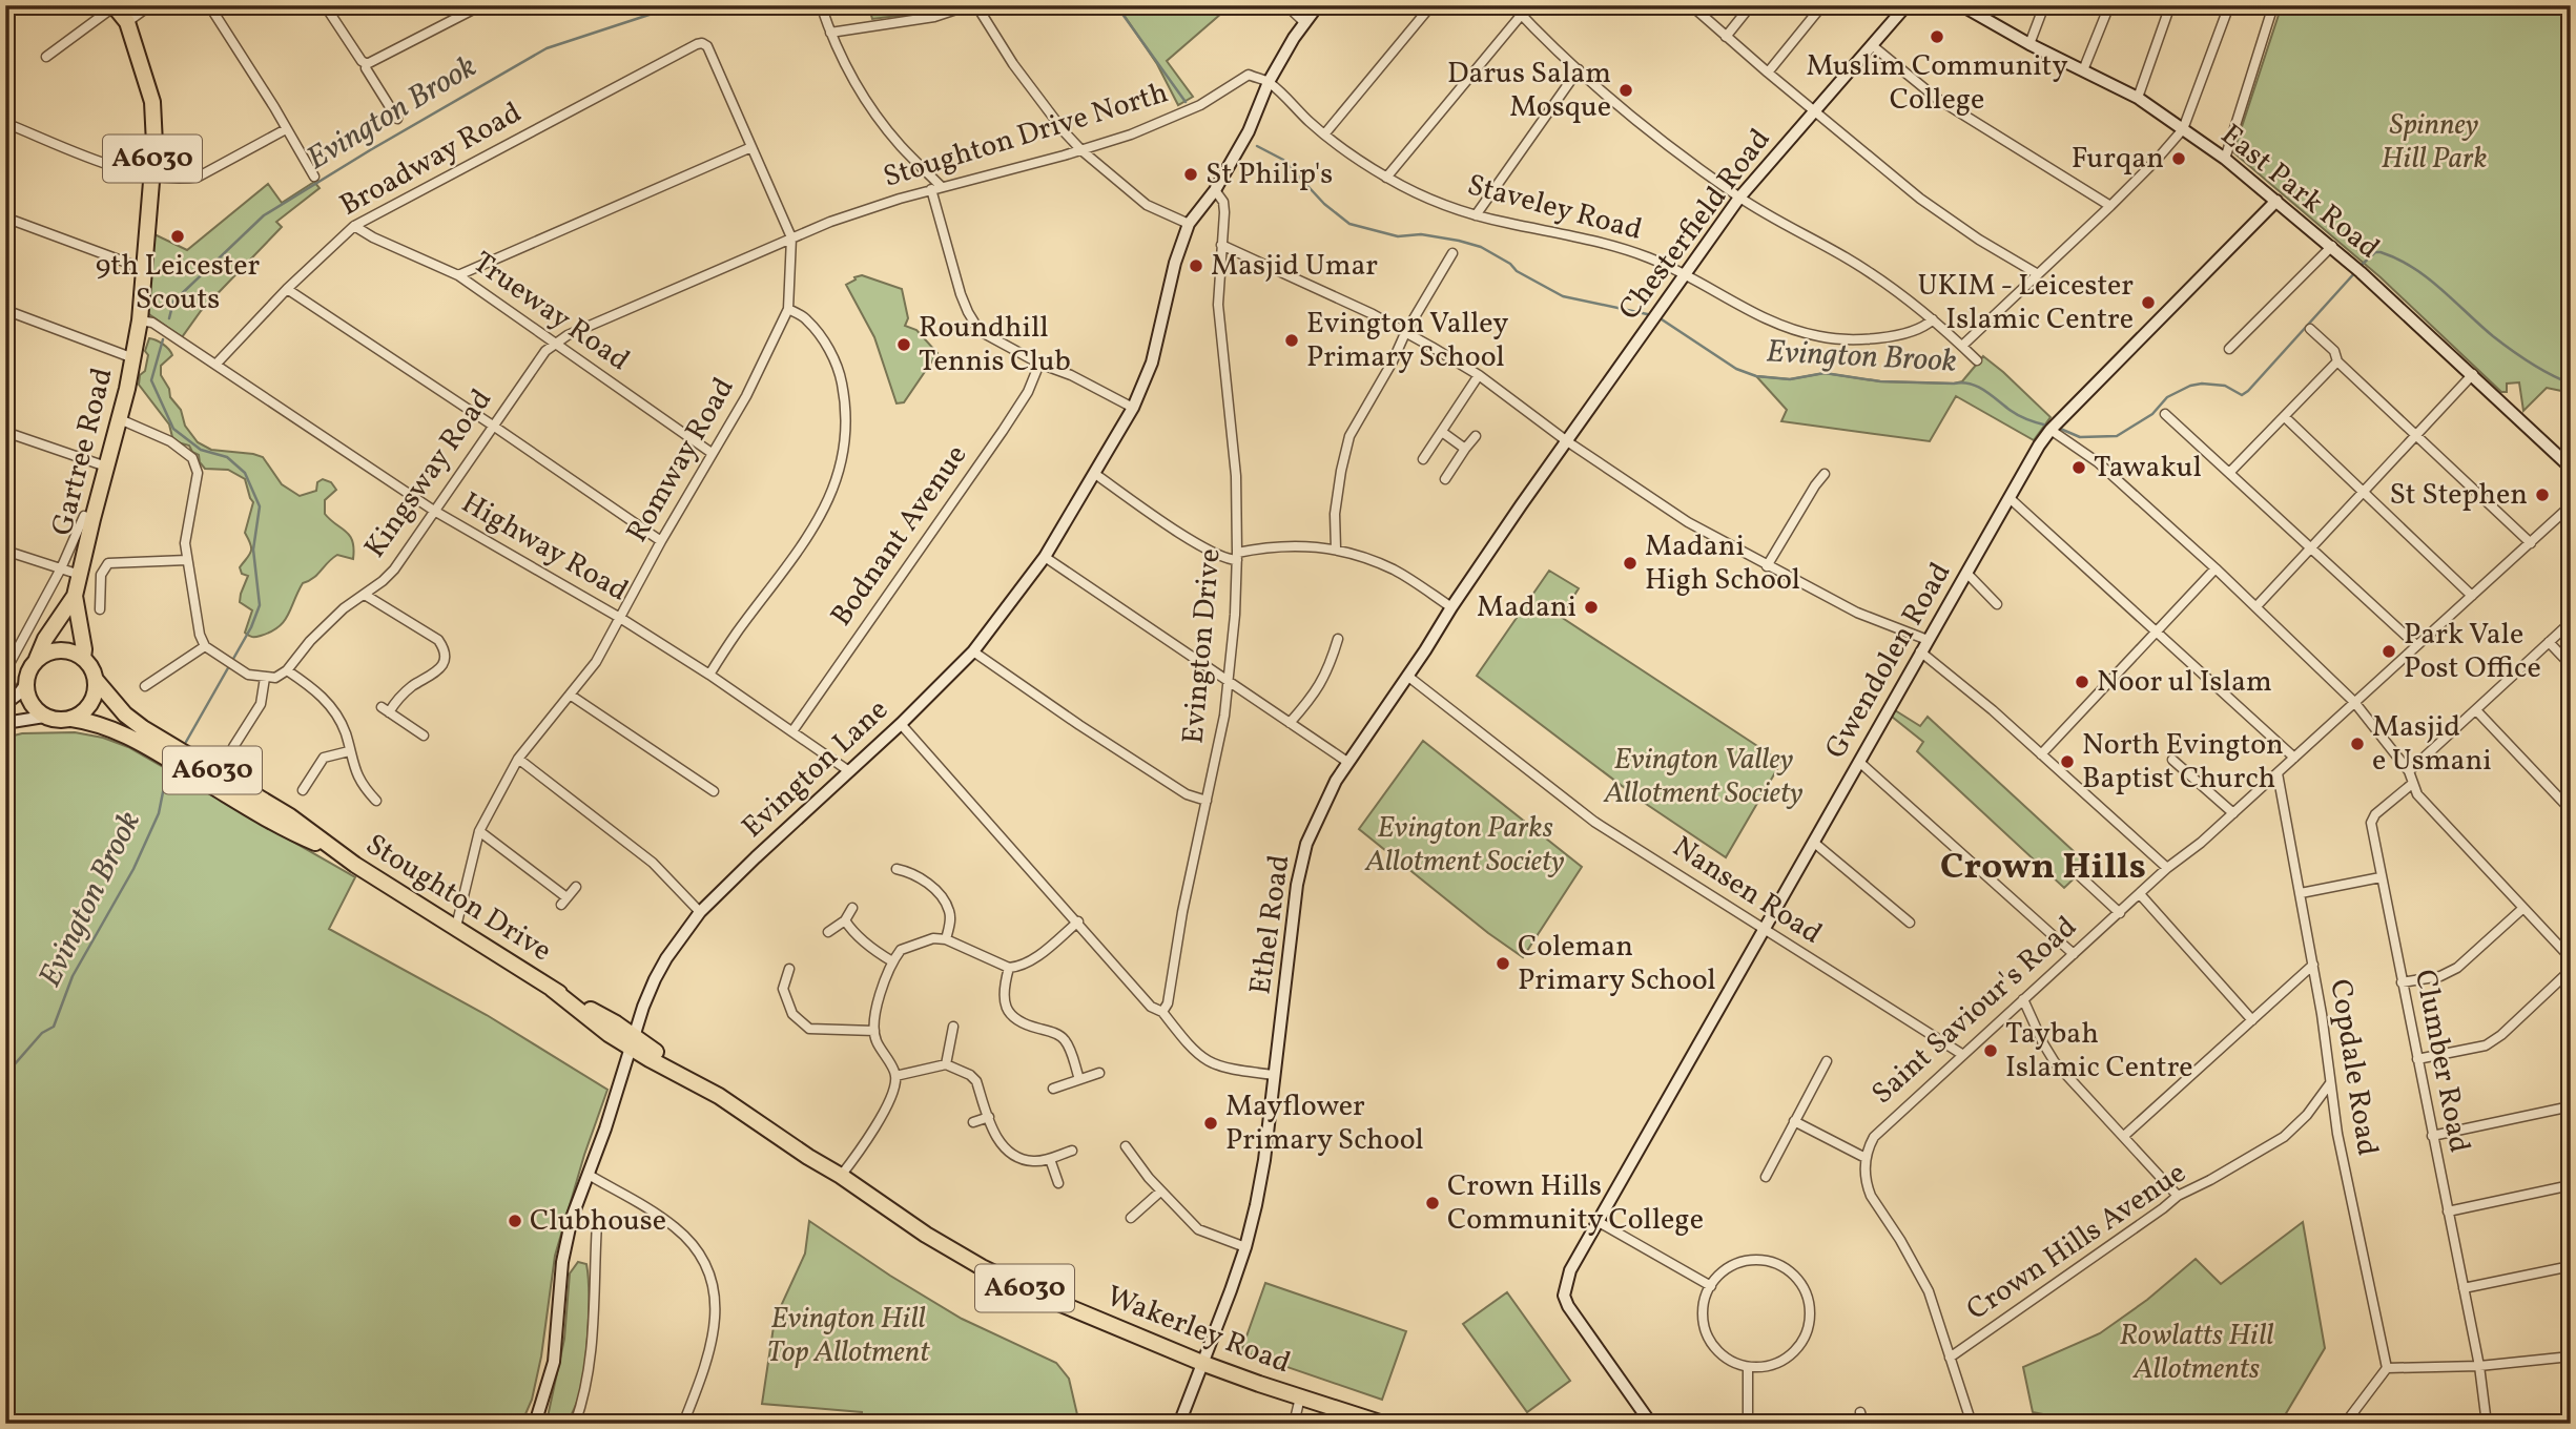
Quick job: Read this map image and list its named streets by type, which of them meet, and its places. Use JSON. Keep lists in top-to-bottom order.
{
  "streets": {
    "highway": [
      "A6030",
      "Gartree Road",
      "Stoughton Drive",
      "Wakerley Road"
    ],
    "street": [
      "Stoughton Drive North",
      "Broadway Road",
      "East Park Road",
      "Staveley Road",
      "Chesterfield Road",
      "Trueway Road",
      "Romway Road",
      "Kingsway Road",
      "Bodnant Avenue",
      "Highway Road",
      "Evington Drive",
      "Gwendolen Road",
      "Evington Lane",
      "Nansen Road",
      "Ethel Road",
      "Saint Saviour's Road",
      "Clumber Road",
      "Copdale Road",
      "Crown Hills Avenue"
    ]
  },
  "crossings": [
    ["Stoughton Drive North", "Staveley Road"],
    ["Stoughton Drive North", "Romway Road"],
    ["Stoughton Drive North", "Kingsway Road"],
    ["Stoughton Drive North", "Evington Lane"],
    ["A6030", "Gartree Road"],
    ["A6030", "Highway Road"],
    ["Broadway Road", "Trueway Road"],
    ["Broadway Road", "Highway Road"],
    ["East Park Road", "Gwendolen Road"],
    ["Staveley Road", "Chesterfield Road"],
    ["Staveley Road", "Evington Lane"],
    ["Chesterfield Road", "Ethel Road"],
    ["Trueway Road", "Romway Road"],
    ["Trueway Road", "Kingsway Road"],
    ["Gartree Road", "Highway Road"],
    ["Gartree Road", "Stoughton Drive"],
    ["Romway Road", "Kingsway Road"],
    ["Romway Road", "Highway Road"],
    ["Romway Road", "Stoughton Drive"],
    ["Kingsway Road", "Highway Road"],
    ["Bodnant Avenue", "Highway Road"],
    ["Highway Road", "Evington Lane"],
    ["Evington Drive", "Evington Lane"],
    ["Gwendolen Road", "Nansen Road"],
    ["Evington Lane", "Stoughton Drive"],
    ["Evington Lane", "Wakerley Road"],
    ["Nansen Road", "Ethel Road"],
    ["Nansen Road", "Saint Saviour's Road"],
    ["Stoughton Drive", "Wakerley Road"],
    ["Ethel Road", "Wakerley Road"],
    ["Saint Saviour's Road", "Copdale Road"],
    ["Copdale Road", "Crown Hills Avenue"]
  ],
  "districts": ["Crown Hills"],
  "water": ["Evington Brook"],
  "parks": [
    "Spinney Hill Park",
    "Evington Valley Allotment Society",
    "Evington Parks Allotment Society",
    "Evington Hill Top Allotment",
    "Rowlatts Hill Allotments"
  ],
  "places": [
    "Muslim Community College",
    "Darus Salam Mosque",
    "Furqan",
    "St Philip's",
    "9th Leicester Scouts",
    "Masjid Umar",
    "UKIM - Leicester Islamic Centre",
    "Evington Valley Primary School",
    "Roundhill Tennis Club",
    "Tawakul",
    "St Stephen",
    "Madani High School",
    "Madani",
    "Park Vale Post Office",
    "Noor ul Islam",
    "Masjid e Usmani",
    "North Evington Baptist Church",
    "Coleman Primary School",
    "Taybah Islamic Centre",
    "Mayflower Primary School",
    "Crown Hills Community College",
    "Clubhouse"
  ]
}
